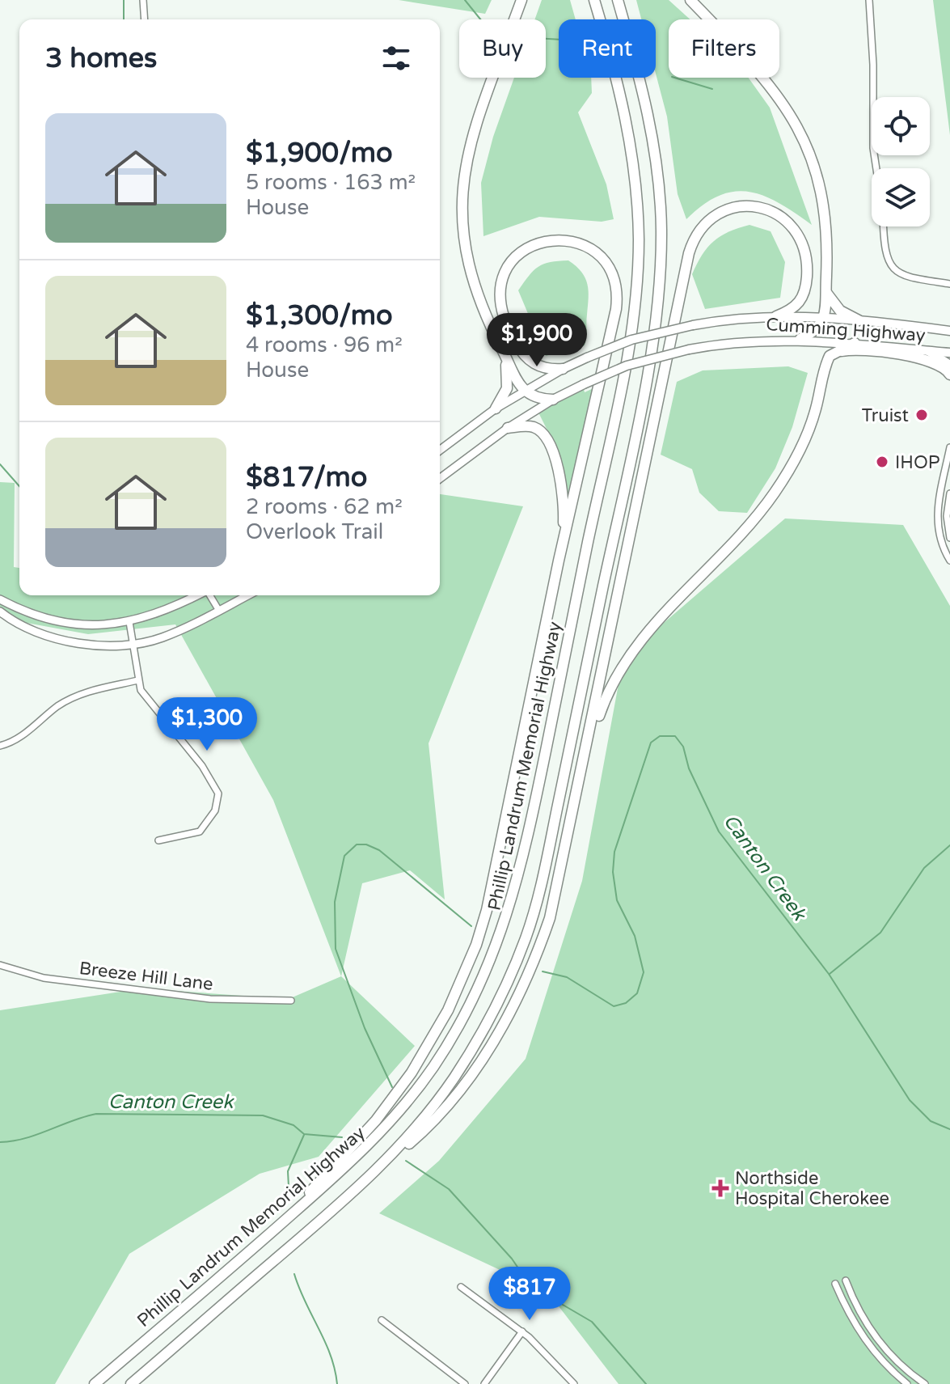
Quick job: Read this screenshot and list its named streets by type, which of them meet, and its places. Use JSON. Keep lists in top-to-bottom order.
{
  "streets": {
    "highway": ["Phillip Landrum Memorial Highway"],
    "main road": ["Cumming Highway"],
    "street": ["Breeze Hill Lane"]
  },
  "water": ["Canton Creek"],
  "places": {
    "other": ["Truist", "IHOP"],
    "health": ["Northside Hospital Cherokee"]
  },
  "page": {
    "chip": ["Buy", "Rent", "Filters"],
    "heading": "3 homes",
    "list": [
      {
        "name": "$1,900/mo",
        "note": "5 rooms · 163 m² · House"
      },
      {
        "name": "$1,300/mo",
        "note": "4 rooms · 96 m² · House"
      },
      {
        "name": "$817/mo",
        "note": "2 rooms · 62 m² · Overlook Trail"
      }
    ],
    "price": ["$1,900", "$1,300", "$817"]
  }
}
